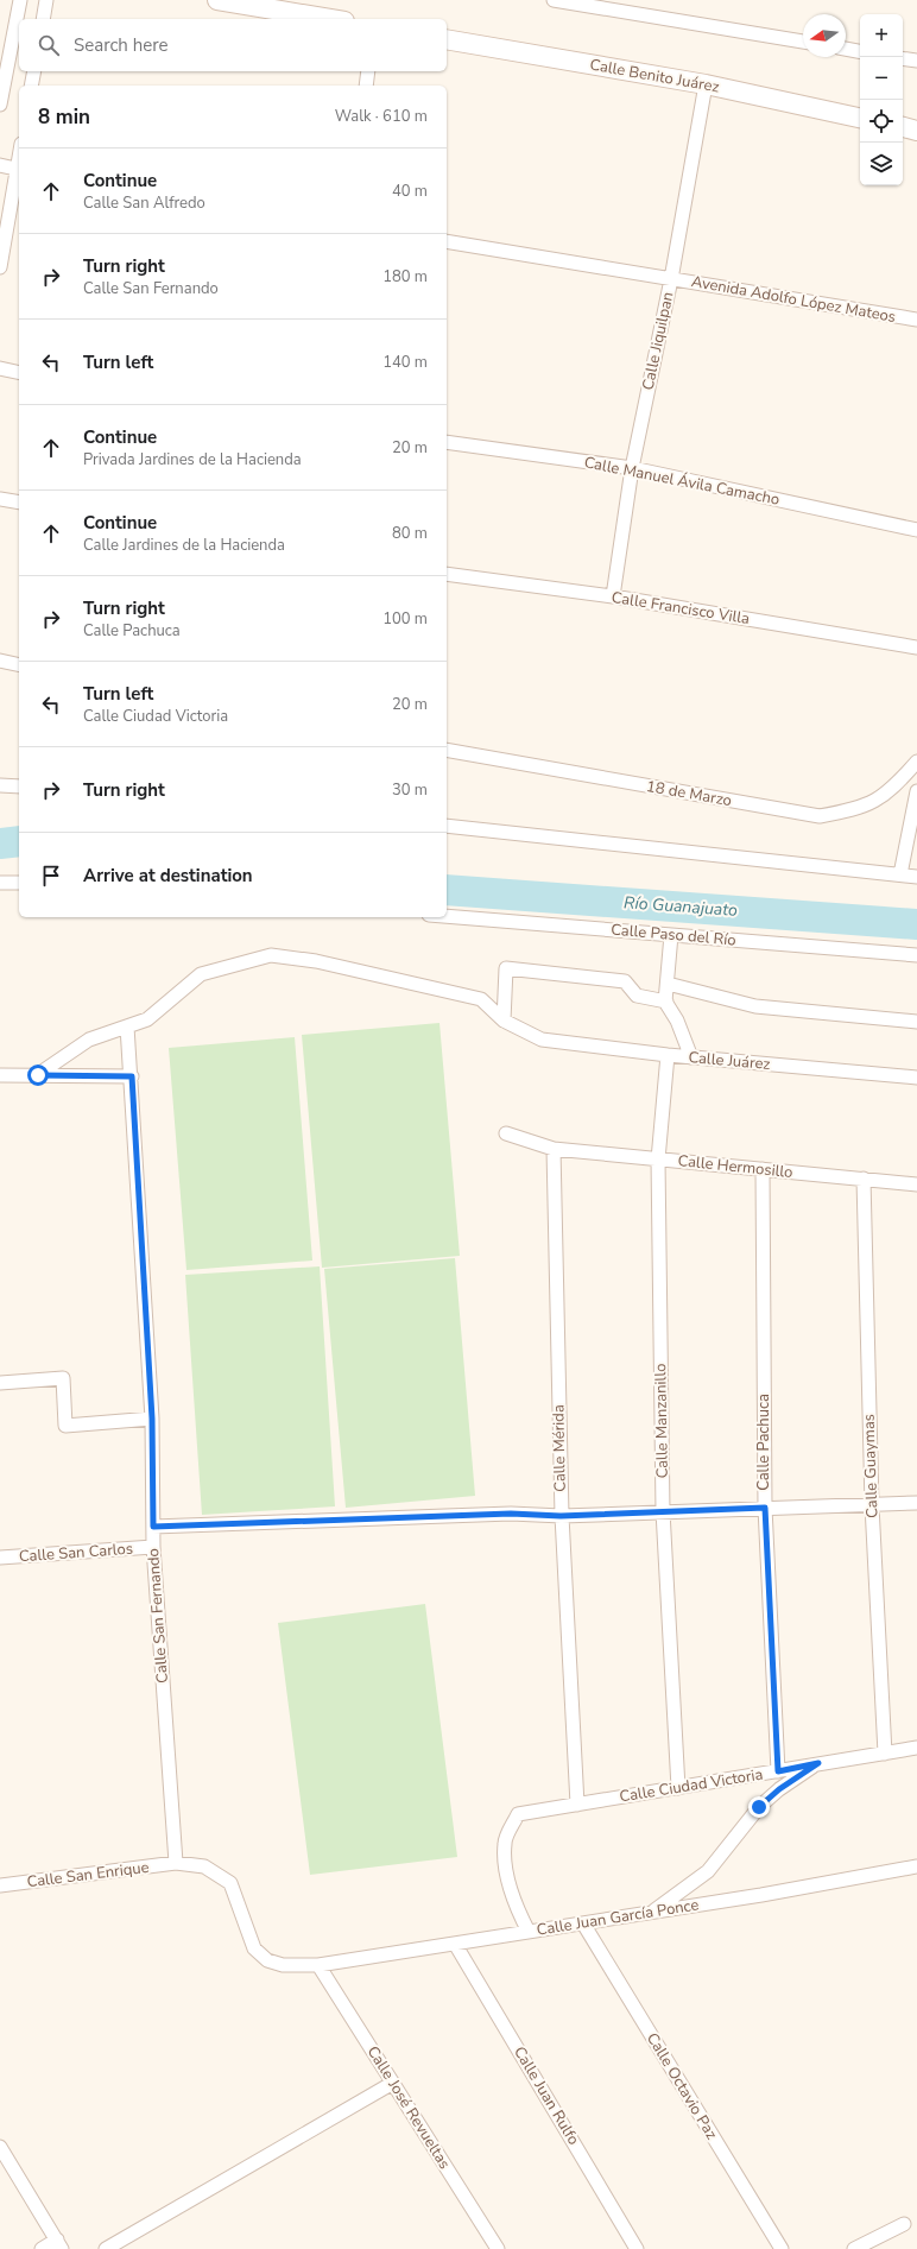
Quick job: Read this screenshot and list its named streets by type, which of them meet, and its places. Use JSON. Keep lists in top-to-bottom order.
{
  "streets": {
    "street": [
      "Calle Benito Juárez",
      "Avenida Adolfo López Mateos",
      "Calle Jiquilpan",
      "Calle Manuel Ávila Camacho",
      "Calle Francisco Villa",
      "18 de Marzo",
      "Calle Paso del Río",
      "Calle Juárez",
      "Calle Hermosillo",
      "Calle Manzanillo",
      "Calle Pachuca",
      "Calle Mérida",
      "Calle Guaymas",
      "Calle San Carlos",
      "Calle San Fernando",
      "Calle Ciudad Victoria",
      "Calle San Enrique",
      "Calle Juan García Ponce",
      "Calle Octavio Paz",
      "Calle Juan Rulfo",
      "Calle José Revueltas"
    ]
  },
  "crossings": [
    ["Calle Benito Juárez", "Calle Jiquilpan"],
    ["Avenida Adolfo López Mateos", "Calle Jiquilpan"],
    ["Calle Jiquilpan", "Calle Manuel Ávila Camacho"],
    ["Calle Jiquilpan", "Calle Francisco Villa"],
    ["Calle Juárez", "Calle Manzanillo"],
    ["Calle Juárez", "Calle San Fernando"],
    ["Calle Hermosillo", "Calle Manzanillo"],
    ["Calle Hermosillo", "Calle Pachuca"],
    ["Calle Hermosillo", "Calle Mérida"],
    ["Calle Hermosillo", "Calle Guaymas"],
    ["Calle Manzanillo", "Calle Ciudad Victoria"],
    ["Calle Pachuca", "Calle Ciudad Victoria"],
    ["Calle Mérida", "Calle Ciudad Victoria"],
    ["Calle Guaymas", "Calle Ciudad Victoria"],
    ["Calle San Carlos", "Calle San Fernando"],
    ["Calle San Fernando", "Calle San Enrique"],
    ["Calle Ciudad Victoria", "Calle Juan García Ponce"],
    ["Calle San Enrique", "Calle Juan García Ponce"],
    ["Calle San Enrique", "Calle José Revueltas"],
    ["Calle Juan García Ponce", "Calle Octavio Paz"],
    ["Calle Juan García Ponce", "Calle Juan Rulfo"],
    ["Calle Juan García Ponce", "Calle José Revueltas"]
  ],
  "water": ["Río Guanajuato"],
  "north": "left",
  "page": {
    "map_buttons": ["+", "−"],
    "search": "Search here",
    "heading": ["8 min", "Walk · 610 m"],
    "list": [
      ["Continue", "Calle San Alfredo", "40 m"],
      ["Turn right", "Calle San Fernando", "180 m"],
      ["Turn left", "140 m"],
      ["Continue", "Privada Jardines de la Hacienda", "20 m"],
      ["Continue", "Calle Jardines de la Hacienda", "80 m"],
      ["Turn right", "Calle Pachuca", "100 m"],
      ["Turn left", "Calle Ciudad Victoria", "20 m"],
      ["Turn right", "30 m"],
      "Arrive at destination"
    ]
  }
}
